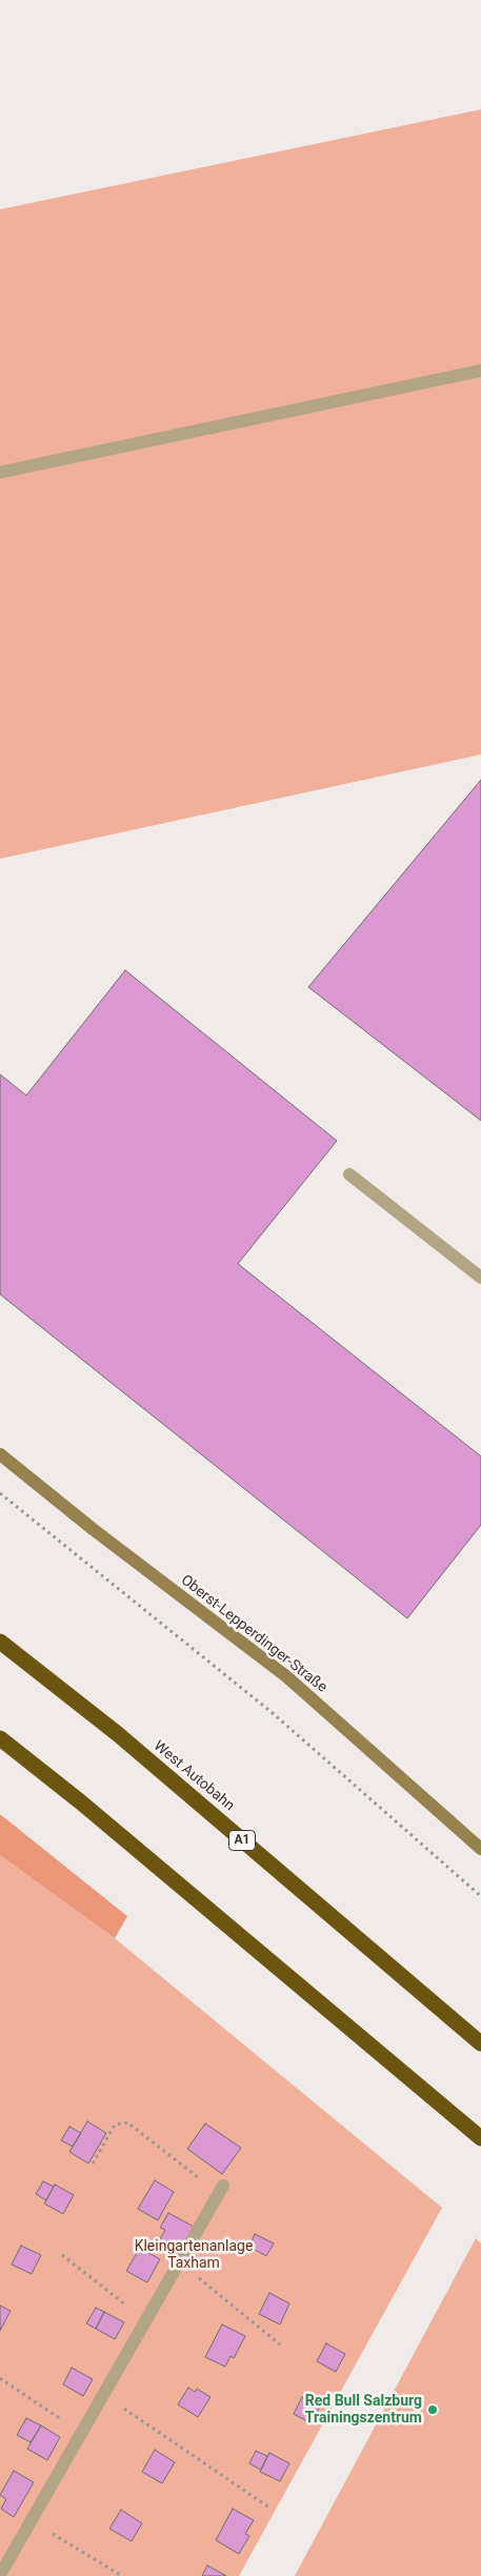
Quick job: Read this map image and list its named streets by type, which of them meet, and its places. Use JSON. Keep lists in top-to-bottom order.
{
  "streets": {
    "highway": ["West Autobahn", "A1"],
    "street": ["Oberst-Lepperdinger-Straße"]
  },
  "parks": ["Kleingartenanlage Taxham"],
  "places": ["Red Bull Salzburg Trainingszentrum"]
}
